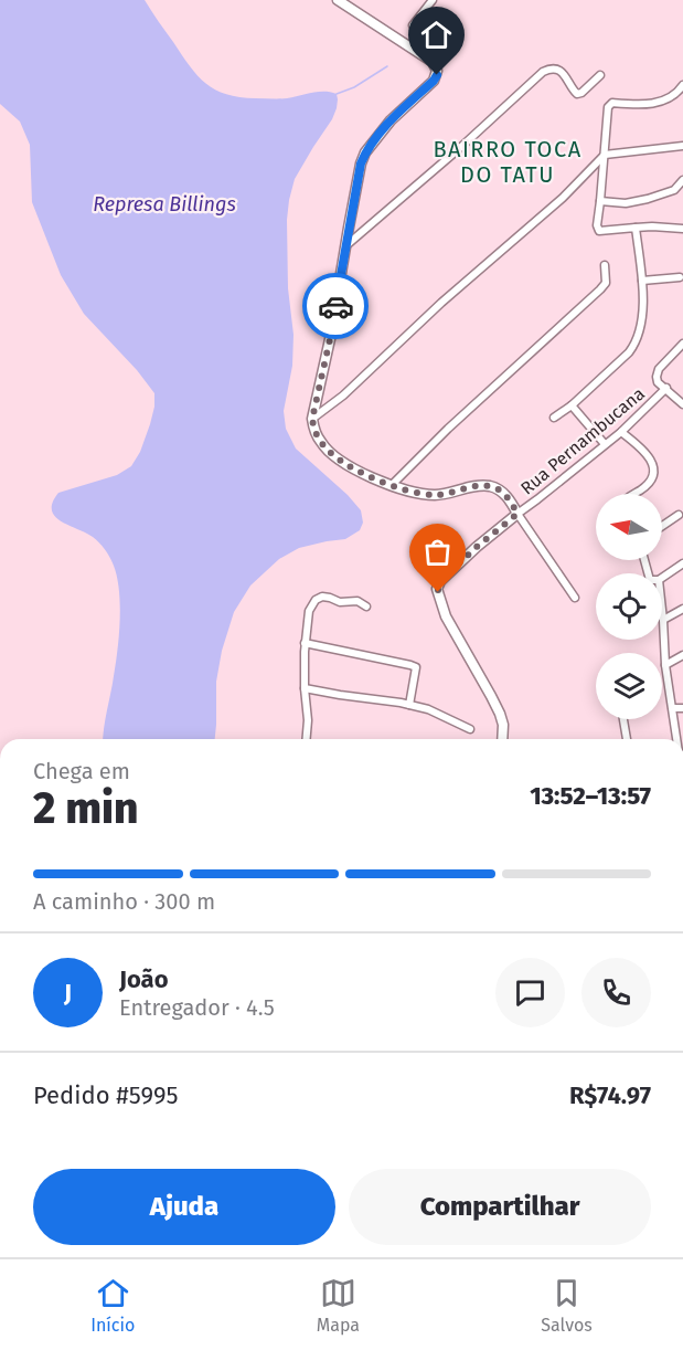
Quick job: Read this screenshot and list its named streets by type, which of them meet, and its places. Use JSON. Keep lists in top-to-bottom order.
{
  "streets": {
    "street": ["Rua Pernambucana"]
  },
  "districts": ["BAIRRO TOCA DO TATU"],
  "water": ["Represa Billings"],
  "north": "left",
  "page": {
    "heading": ["2 min", "Chega em", "13:52–13:57"],
    "panel": [
      "João",
      "Entregador · 4.5",
      "Pedido #5995",
      "R$74.97"
    ],
    "bar": "A caminho · 300 m",
    "round": "J",
    "buttons": ["Ajuda", "Compartilhar"],
    "tabs": ["Início", "Mapa", "Salvos"]
  }
}
